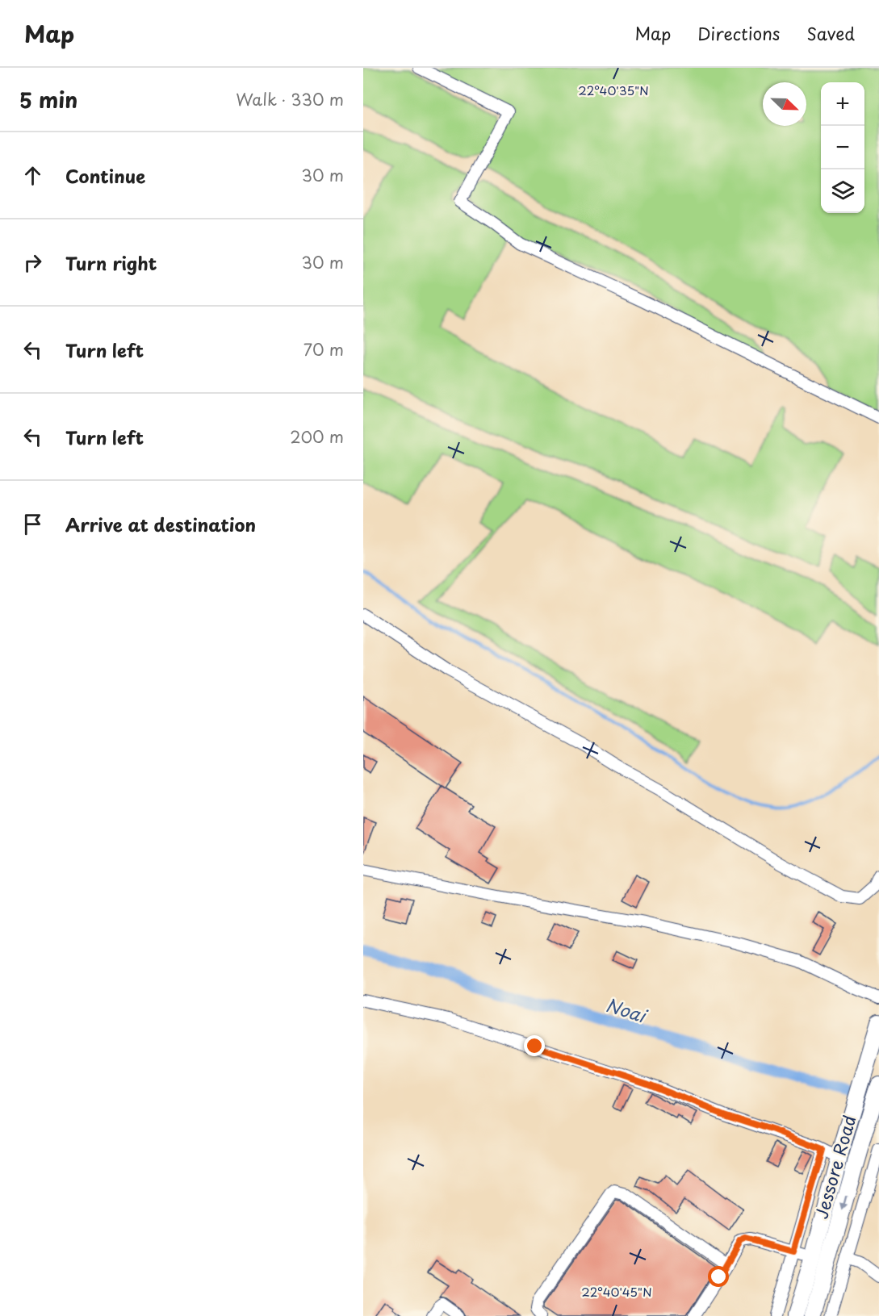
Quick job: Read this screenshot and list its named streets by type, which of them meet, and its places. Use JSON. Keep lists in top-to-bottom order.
{
  "streets": {
    "highway": ["Jessore Road"]
  },
  "water": ["Noai"],
  "north": "bottom right",
  "page": {
    "header": "Map",
    "nav": ["Map", "Directions", "Saved"],
    "heading": ["5 min", "Walk · 330 m"],
    "map_buttons": ["+", "−"],
    "list": [
      ["Continue", "30 m"],
      ["Turn right", "30 m"],
      ["Turn left", "70 m"],
      ["Turn left", "200 m"],
      "Arrive at destination"
    ]
  },
  "coordinates": ["22°40'35\"N", "22°40'45\"N"]
}
